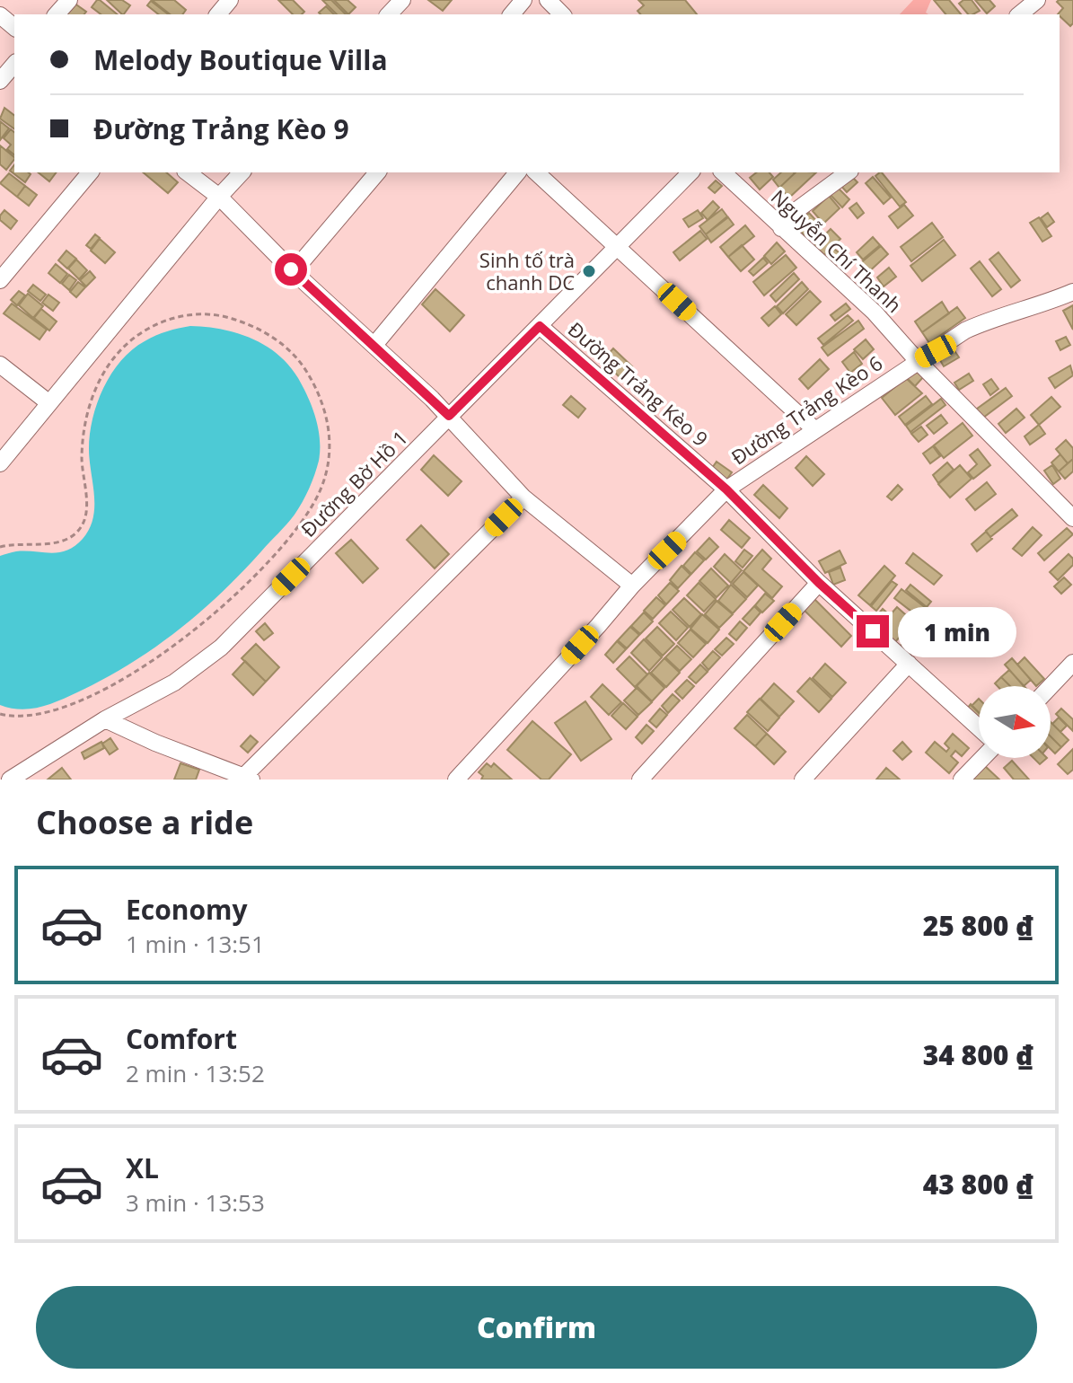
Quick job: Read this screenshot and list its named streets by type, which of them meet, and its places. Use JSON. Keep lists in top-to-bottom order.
{
  "streets": {
    "street": [
      "Nguyễn Chí Thanh",
      "Đường Trảng Kèo 9",
      "Đường Trảng Kèo 6",
      "Đường Bờ Hồ 1"
    ]
  },
  "crossings": [
    ["Nguyễn Chí Thanh", "Đường Trảng Kèo 6"],
    ["Đường Trảng Kèo 9", "Đường Trảng Kèo 6"],
    ["Đường Trảng Kèo 9", "Đường Bờ Hồ 1"]
  ],
  "places": ["Sinh tố trà chanh DC"],
  "north": "right",
  "page": {
    "banner": ["Melody Boutique Villa", "Đường Trảng Kèo 9"],
    "bubble": "1 min",
    "heading": "Choose a ride",
    "list": [
      {
        "name": "Economy",
        "note": "1 min · 13:51",
        "value": "25 800 ₫"
      },
      {
        "name": "Comfort",
        "note": "2 min · 13:52",
        "value": "34 800 ₫"
      },
      {
        "name": "XL",
        "note": "3 min · 13:53",
        "value": "43 800 ₫"
      }
    ],
    "buttons": "Confirm"
  }
}
